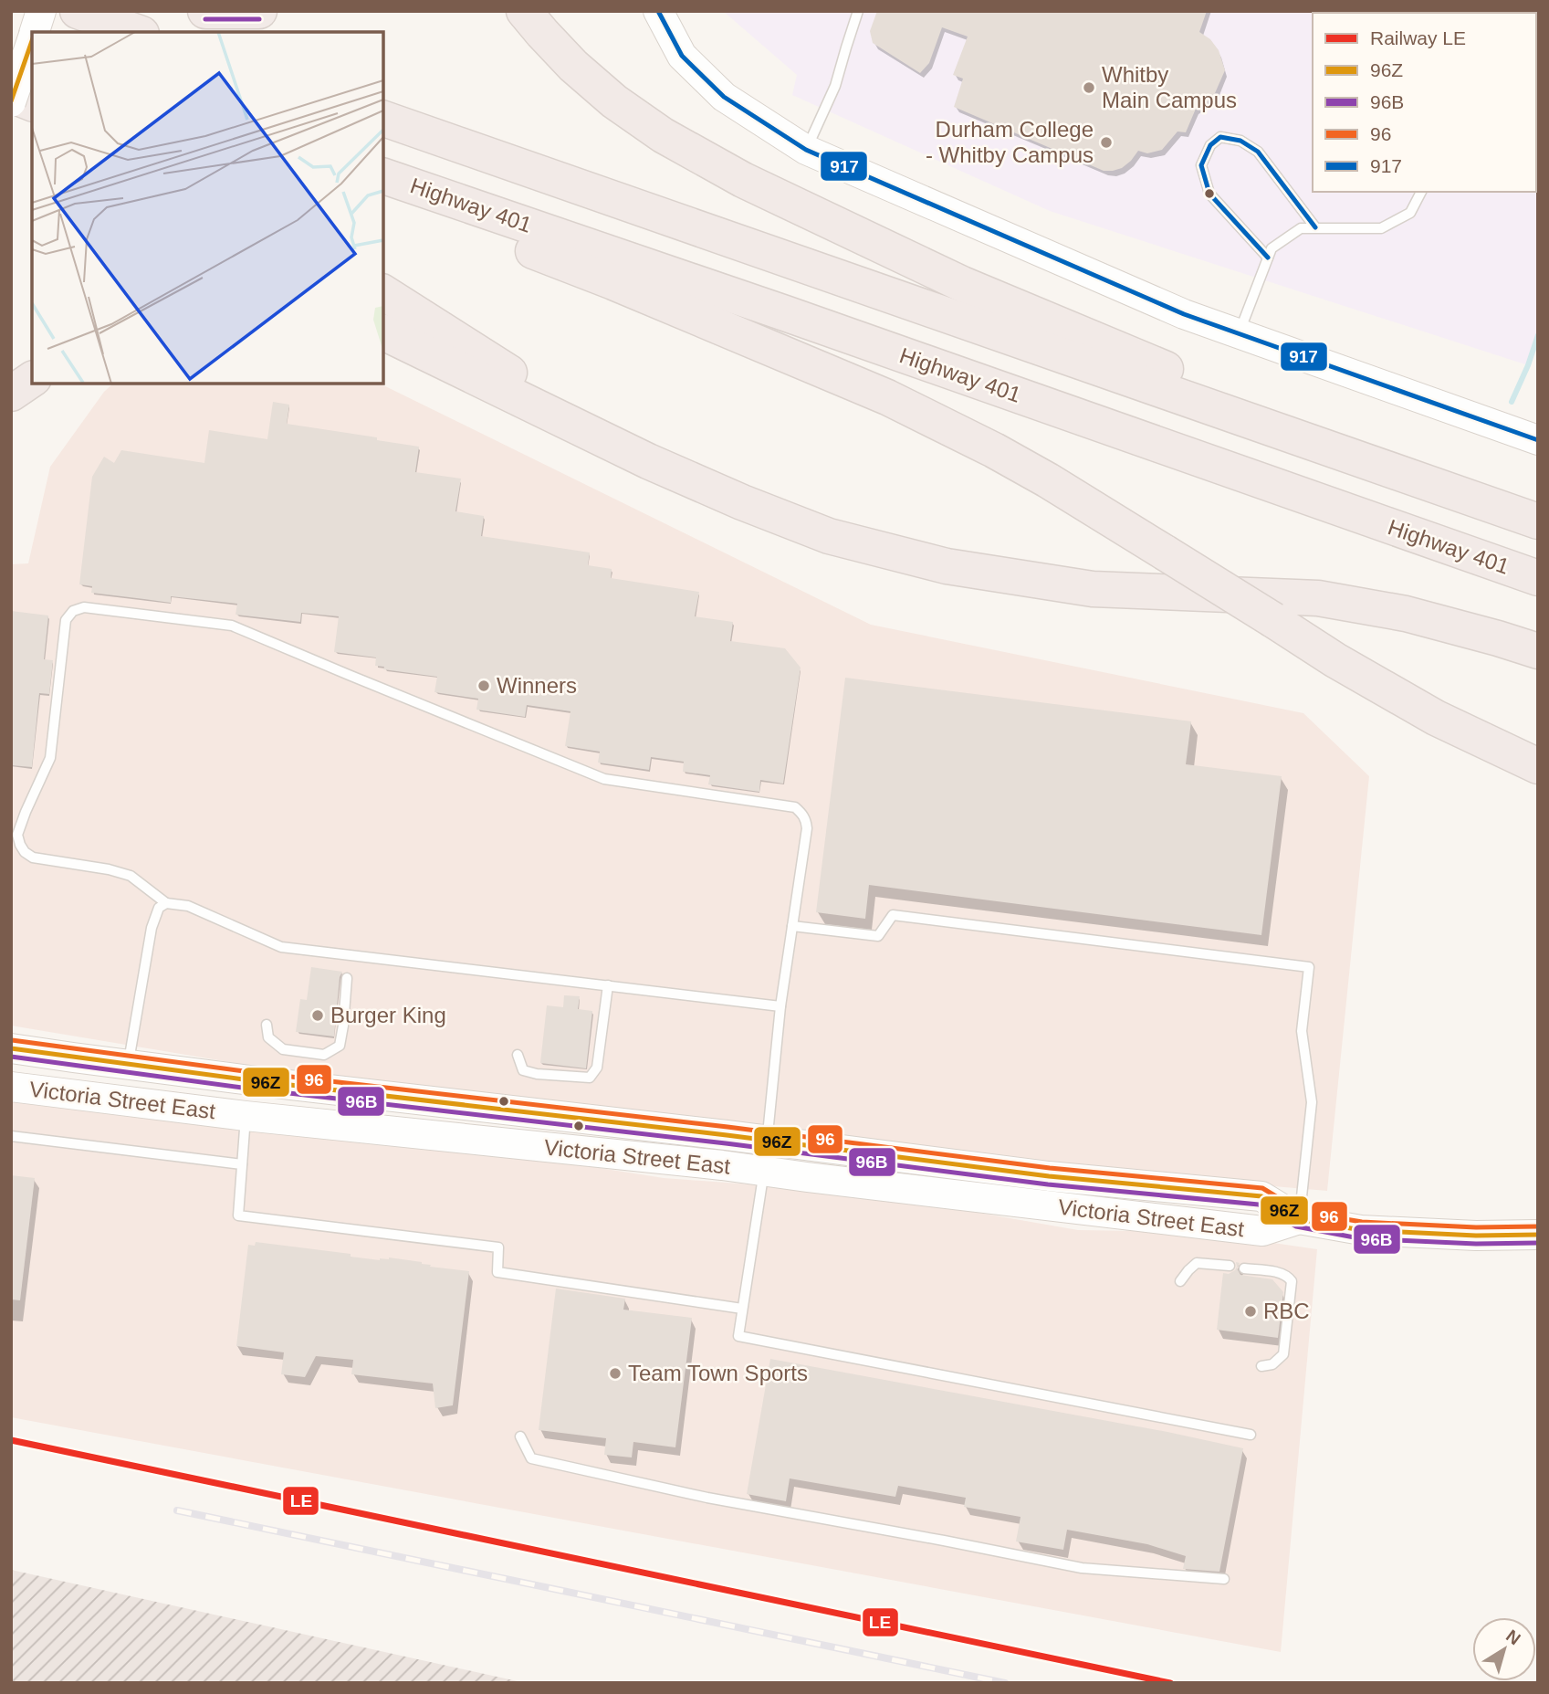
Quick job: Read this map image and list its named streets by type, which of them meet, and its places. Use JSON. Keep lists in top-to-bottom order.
{
  "streets": {
    "highway": ["Highway 401"],
    "main road": ["Victoria Street East"]
  },
  "places": [
    "Whitby Main Campus",
    "Durham College - Whitby Campus",
    "Winners",
    "Burger King",
    "RBC",
    "Team Town Sports"
  ],
  "lines": [
    "transit line 917",
    "transit line 96B",
    "transit line 96Z",
    "transit line 96",
    "rail line LE"
  ],
  "legend": [
    "Railway LE",
    "96Z",
    "96B",
    "96",
    "917"
  ],
  "north": "top right"
}
